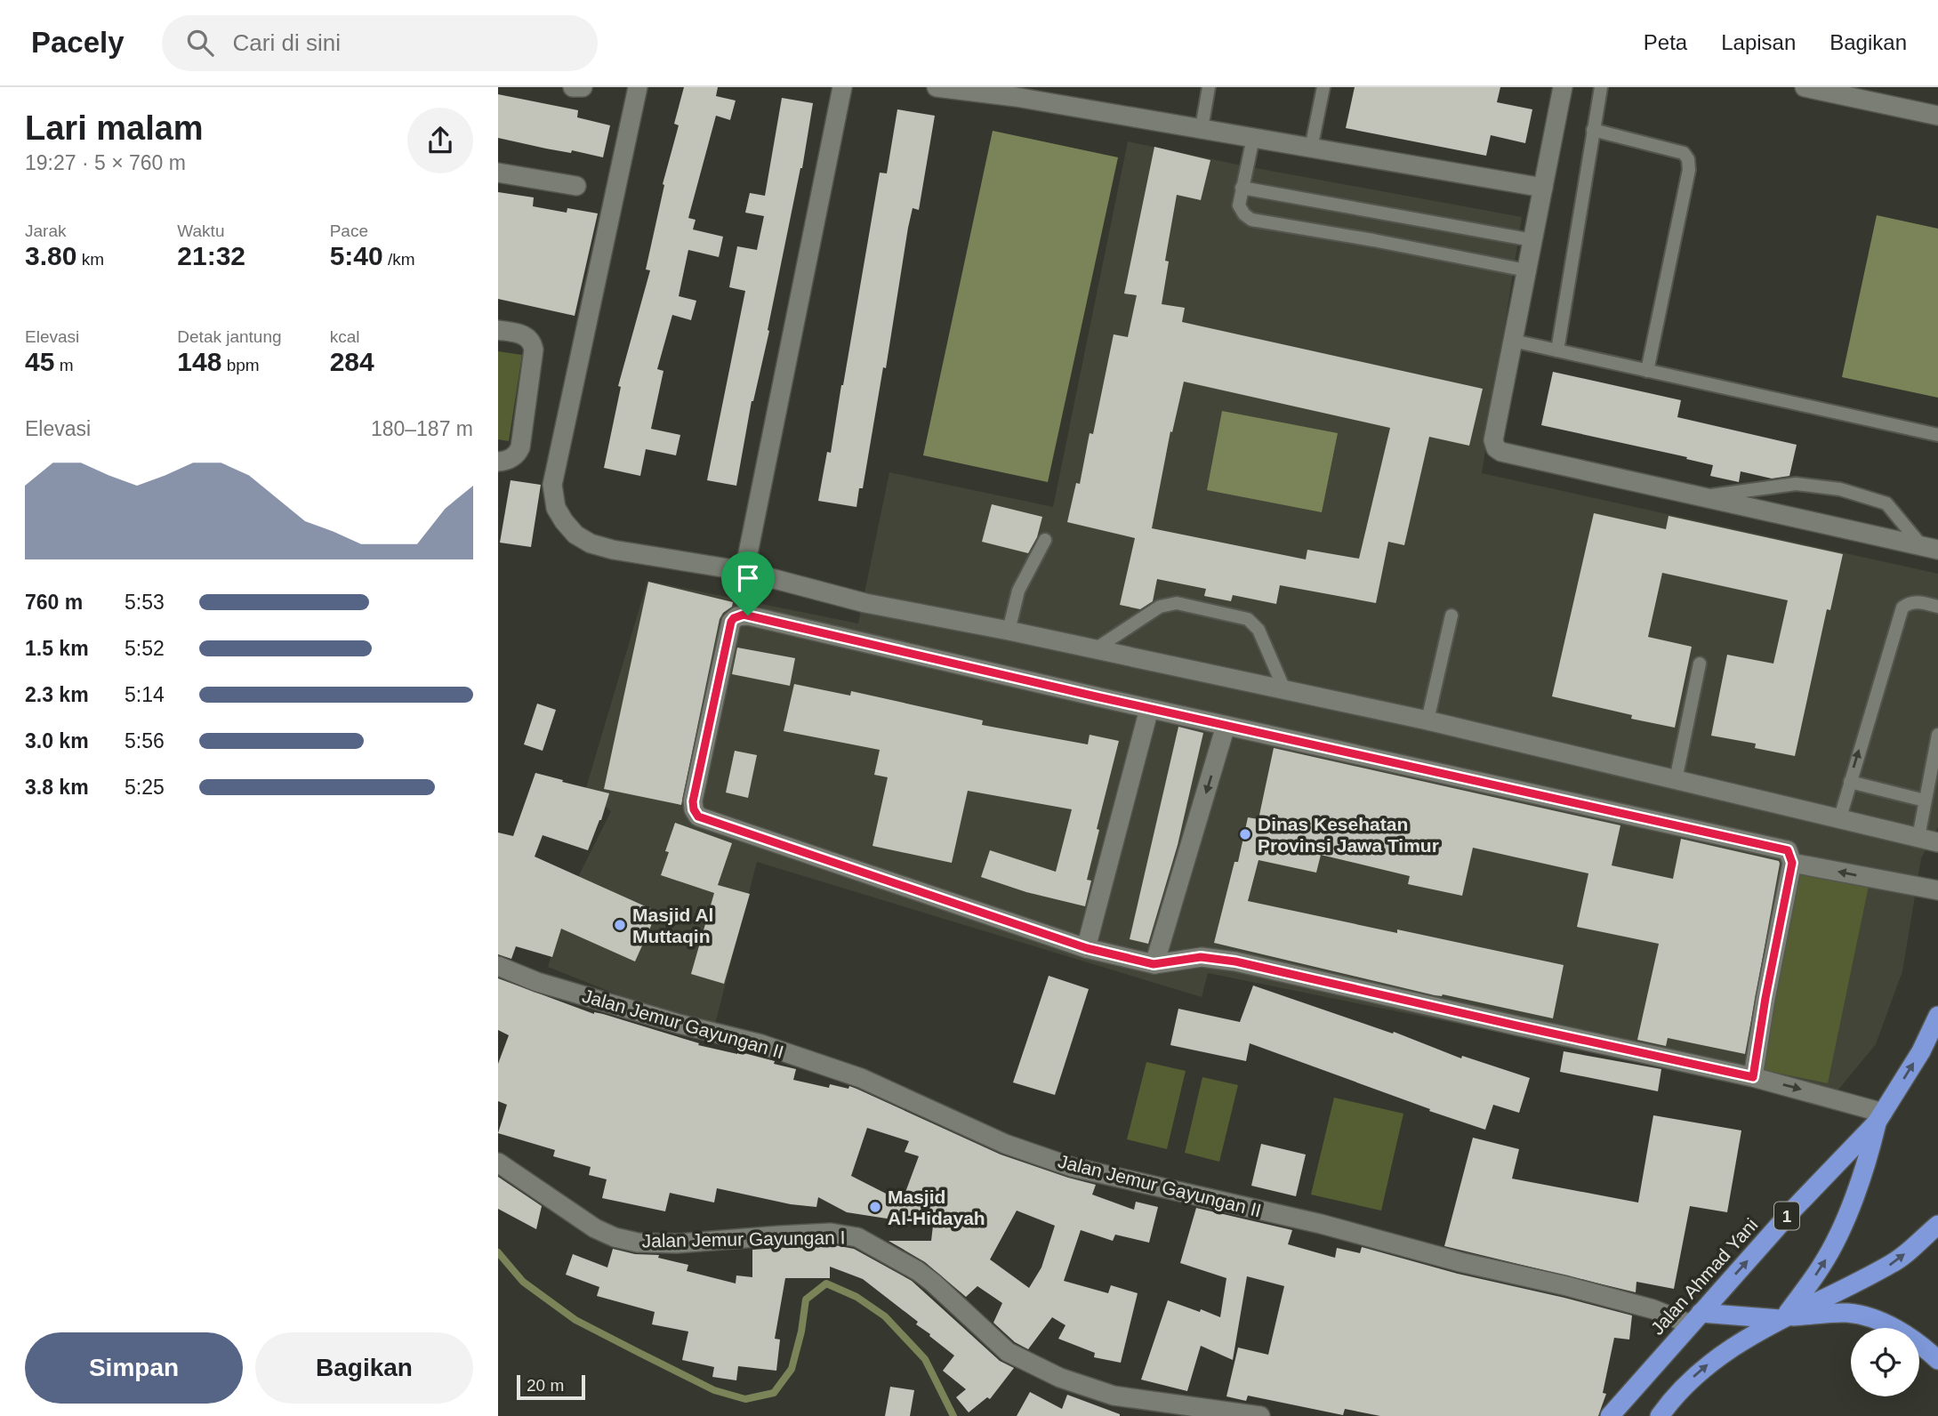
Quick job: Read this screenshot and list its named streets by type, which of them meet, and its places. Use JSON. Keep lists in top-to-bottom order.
{
  "streets": {
    "highway": ["1", "Jalan Ahmad Yani"],
    "street": ["Jalan Jemur Gayungan II", "Jalan Jemur Gayungan I"]
  },
  "crossings": [
    ["Jalan Jemur Gayungan II", "Jalan Ahmad Yani"]
  ],
  "places": ["Dinas Kesehatan Provinsi Jawa Timur", "Masjid Al Muttaqin", "Masjid Al-Hidayah"],
  "scale_bar": "20 m",
  "page": {
    "header": "Pacely",
    "search": "Cari di sini",
    "nav": ["Peta", "Lapisan", "Bagikan"],
    "heading": ["Lari malam", "19:27 · 5 × 760 m"],
    "stats": [
      ["Jarak", "3.80 km"],
      ["Waktu", "21:32"],
      ["Pace", "5:40 /km"],
      ["Elevasi", "45 m"],
      ["Detak jantung", "148 bpm"],
      ["kcal", "284"]
    ],
    "chart": ["Elevasi", "180–187 m"],
    "list": [
      {
        "name": "760 m",
        "note": "5:53"
      },
      {
        "name": "1.5 km",
        "note": "5:52"
      },
      {
        "name": "2.3 km",
        "note": "5:14"
      },
      {
        "name": "3.0 km",
        "note": "5:56"
      },
      {
        "name": "3.8 km",
        "note": "5:25"
      }
    ],
    "buttons": ["Simpan", "Bagikan"],
    "scale": "20 m"
  }
}
